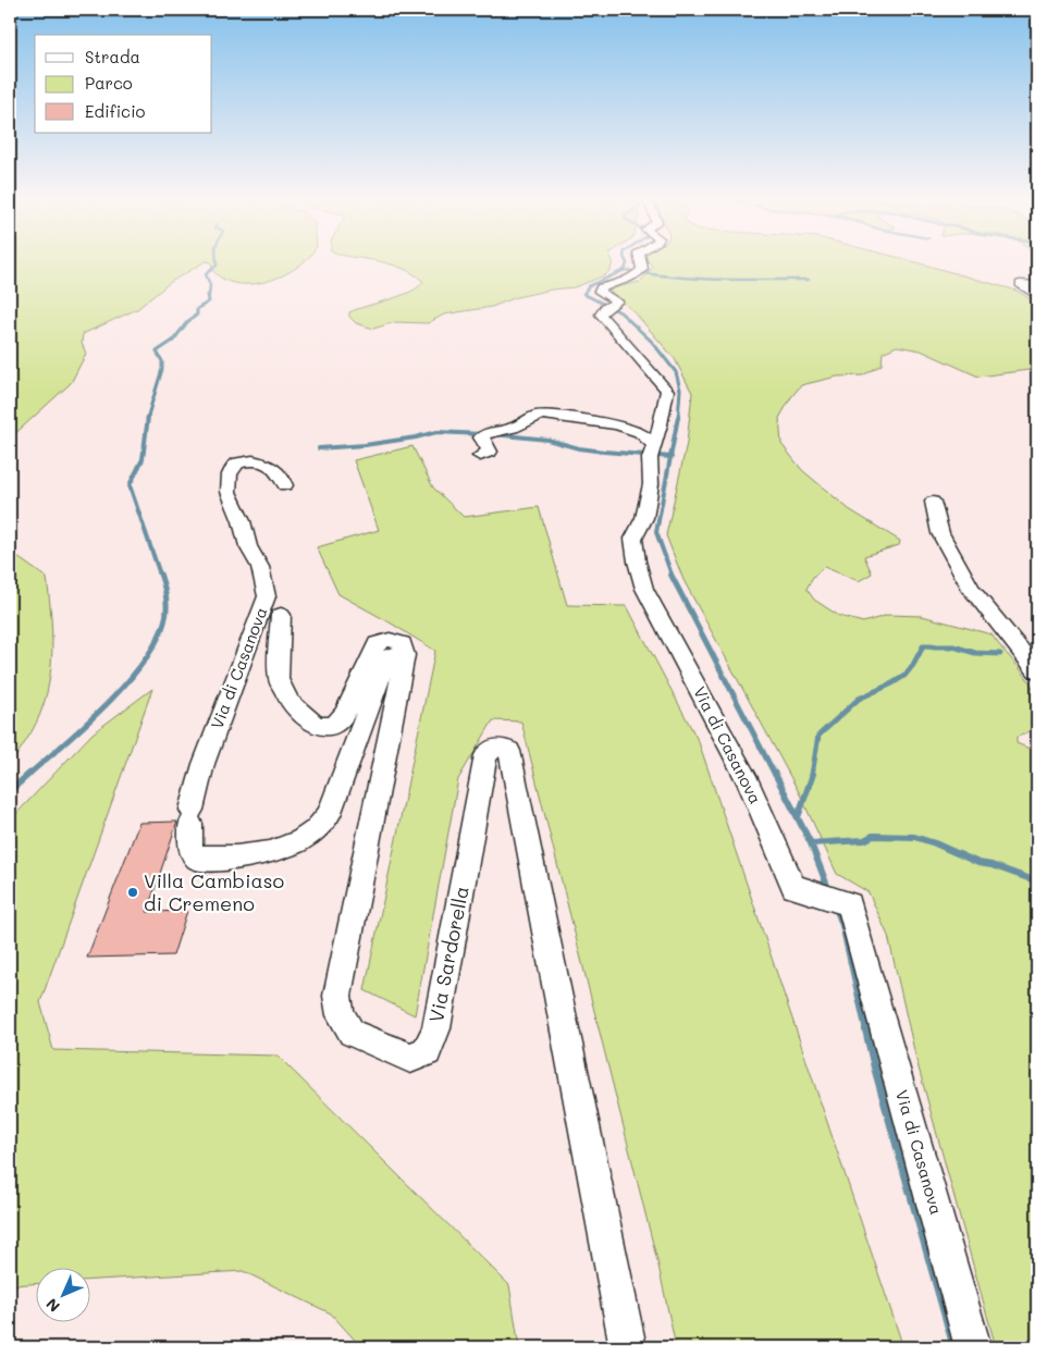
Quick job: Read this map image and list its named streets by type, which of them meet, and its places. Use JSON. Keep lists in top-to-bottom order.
{
  "streets": {
    "street": ["Via di Casanova", "Via Sardorella"]
  },
  "crossings": [
    ["Via di Casanova", "Via Sardorella"]
  ],
  "places": ["Villa Cambiaso di Cremeno"],
  "legend": ["Strada", "Parco", "Edificio"],
  "north": "bottom left"
}
